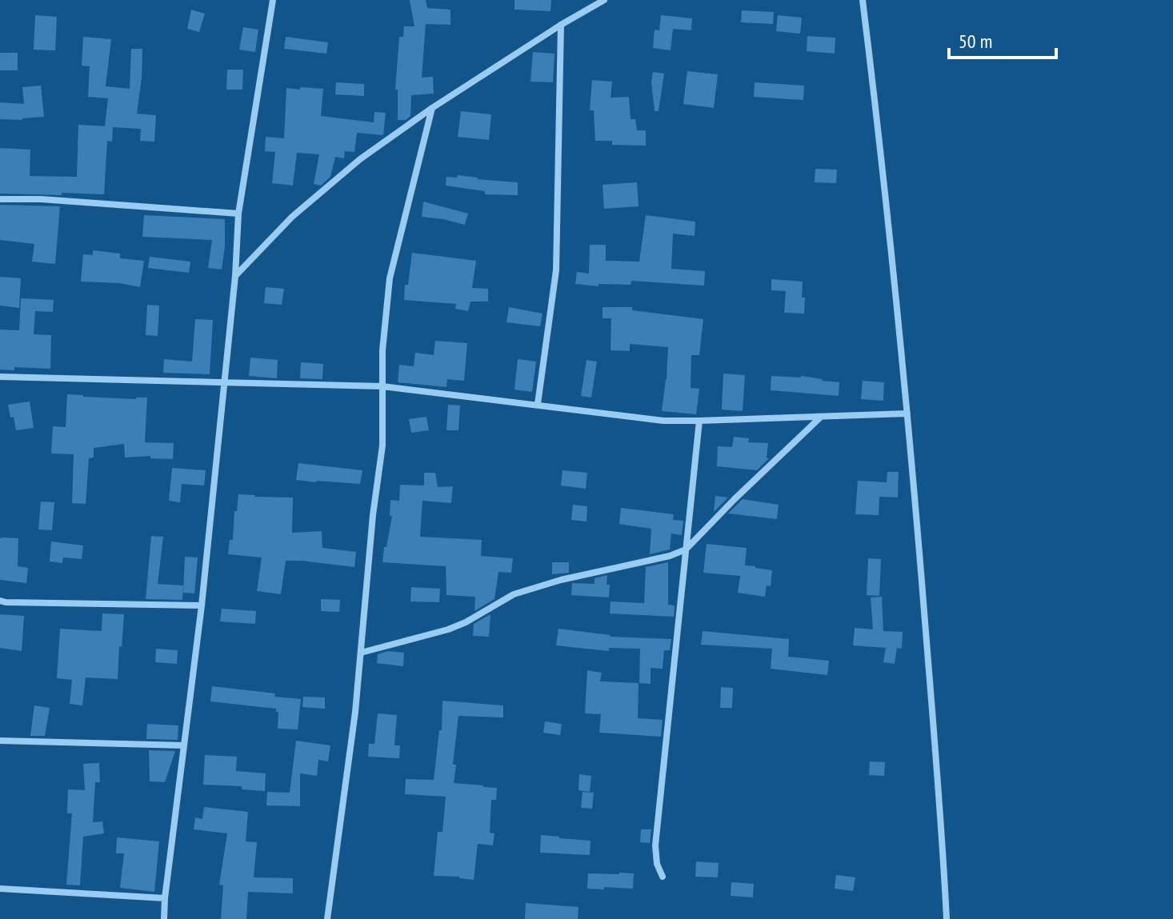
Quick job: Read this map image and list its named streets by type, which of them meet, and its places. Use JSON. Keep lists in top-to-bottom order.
{
  "scale_bar": "50 m"
}
